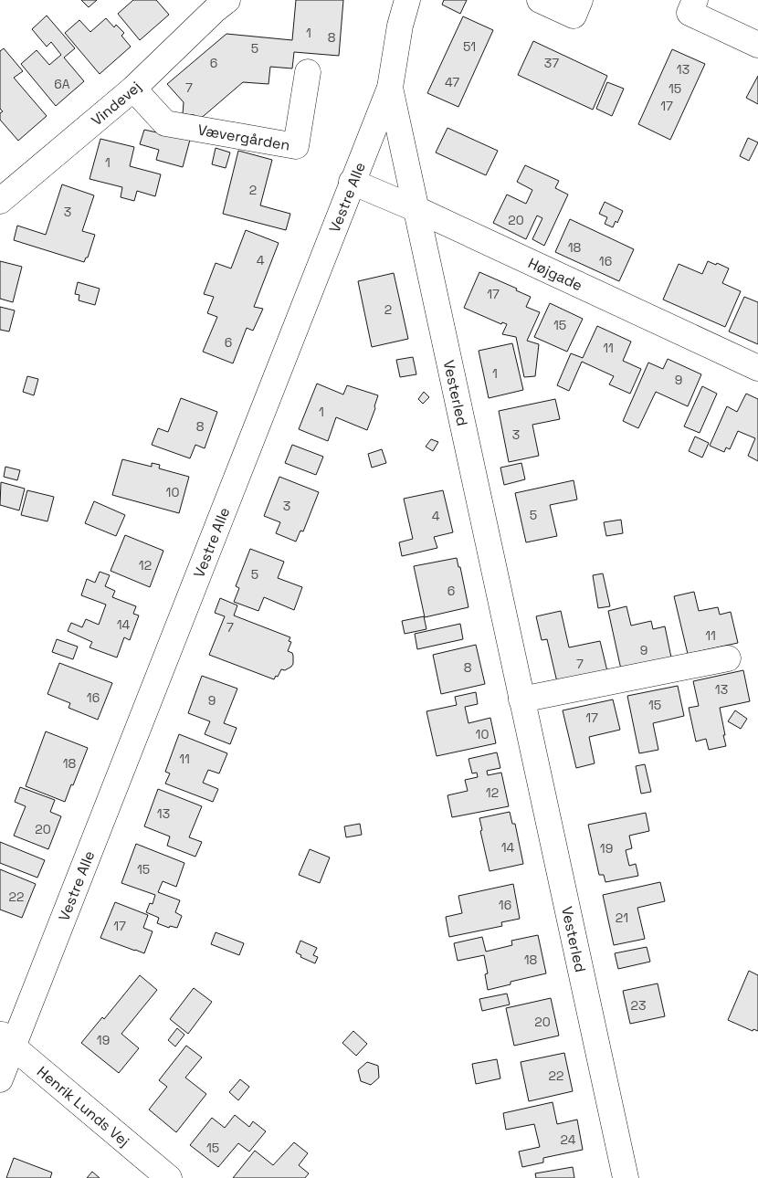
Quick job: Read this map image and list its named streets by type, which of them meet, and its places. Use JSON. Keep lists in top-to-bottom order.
{
  "streets": {
    "street": [
      "Vindevej",
      "Vævergården",
      "Vestre Alle",
      "Højgade",
      "Vesterled",
      "Henrik Lunds Vej"
    ]
  },
  "crossings": [
    ["Vindevej", "Vævergården"],
    ["Vestre Alle", "Højgade"],
    ["Vestre Alle", "Vesterled"],
    ["Vestre Alle", "Henrik Lunds Vej"],
    ["Højgade", "Vesterled"]
  ],
  "house_numbers": [
    "1",
    "8",
    "51",
    "5",
    "6",
    "37",
    "13",
    "47",
    "6A",
    "7",
    "15",
    "17",
    "1",
    "2",
    "3",
    "20",
    "18",
    "4",
    "16",
    "17",
    "2",
    "15",
    "6",
    "11",
    "1",
    "9",
    "1",
    "8",
    "3",
    "10",
    "3",
    "5",
    "4",
    "12",
    "5",
    "6",
    "14",
    "7",
    "11",
    "9",
    "7",
    "8",
    "13",
    "16",
    "9",
    "15",
    "17",
    "10",
    "11",
    "18",
    "12",
    "13",
    "20",
    "14",
    "19",
    "15",
    "22",
    "16",
    "21",
    "17",
    "18",
    "23",
    "20",
    "19",
    "22",
    "24",
    "15"
  ]
}
